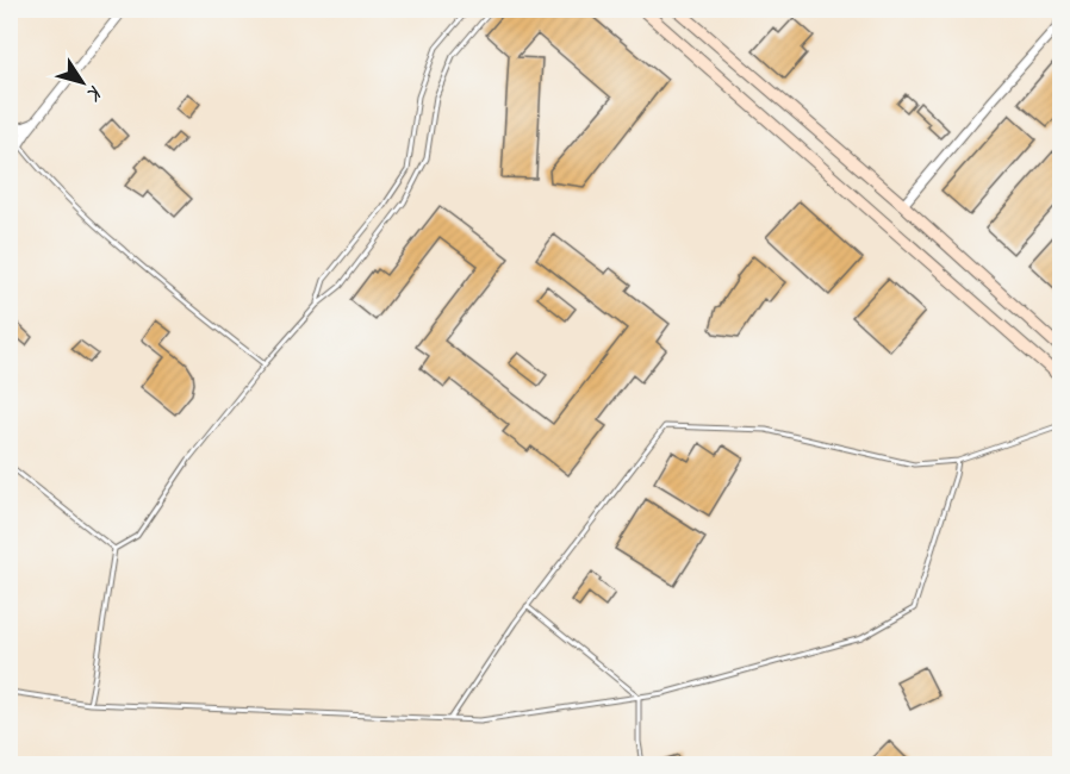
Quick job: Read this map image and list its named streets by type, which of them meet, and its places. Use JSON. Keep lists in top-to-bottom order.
{
  "north": "bottom right"
}
